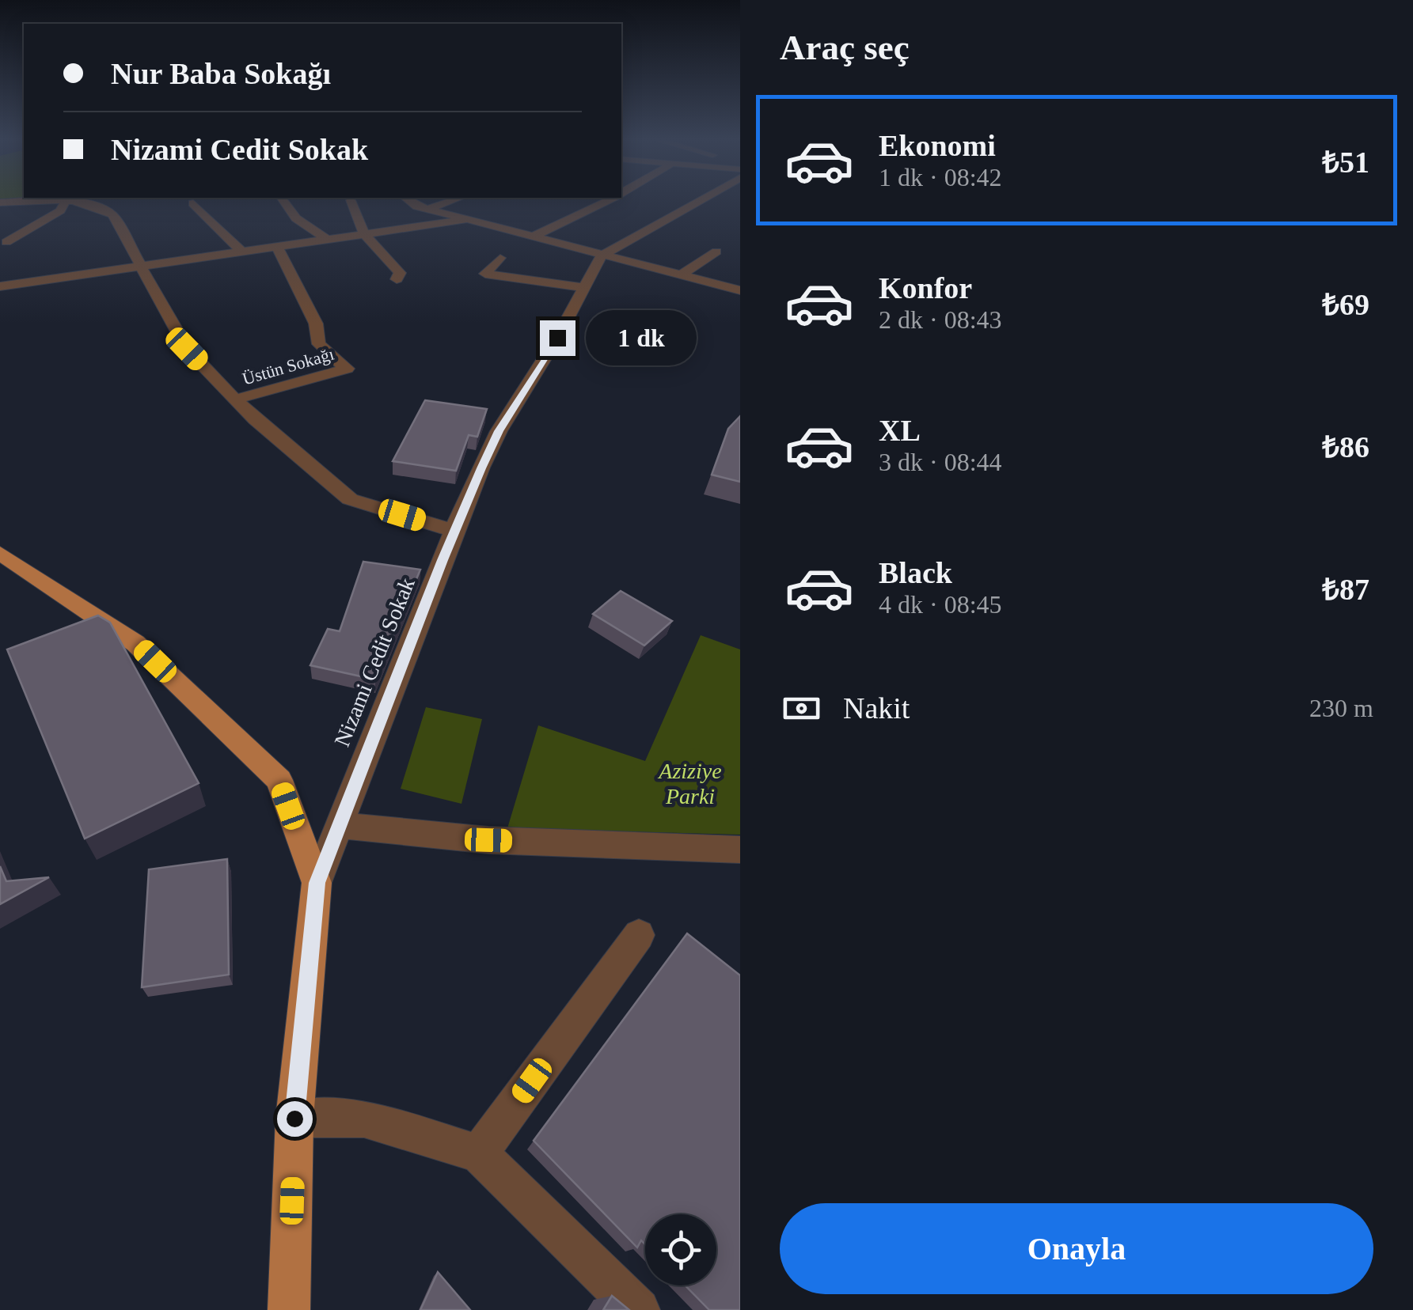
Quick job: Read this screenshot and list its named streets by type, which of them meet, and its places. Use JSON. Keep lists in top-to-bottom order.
{
  "streets": {
    "street": ["Üstün Sokağı", "Nizami Cedit Sokak"]
  },
  "parks": ["Aziziye Parki"],
  "page": {
    "heading": "Araç seç",
    "banner": ["Nur Baba Sokağı", "Nizami Cedit Sokak"],
    "list": [
      {
        "name": "Ekonomi",
        "note": "1 dk · 08:42",
        "value": "₺51"
      },
      {
        "name": "Konfor",
        "note": "2 dk · 08:43",
        "value": "₺69"
      },
      {
        "name": "XL",
        "note": "3 dk · 08:44",
        "value": "₺86"
      },
      {
        "name": "Black",
        "note": "4 dk · 08:45",
        "value": "₺87"
      }
    ],
    "bubble": "1 dk",
    "pay": ["Nakit", "230 m"],
    "buttons": "Onayla"
  }
}
